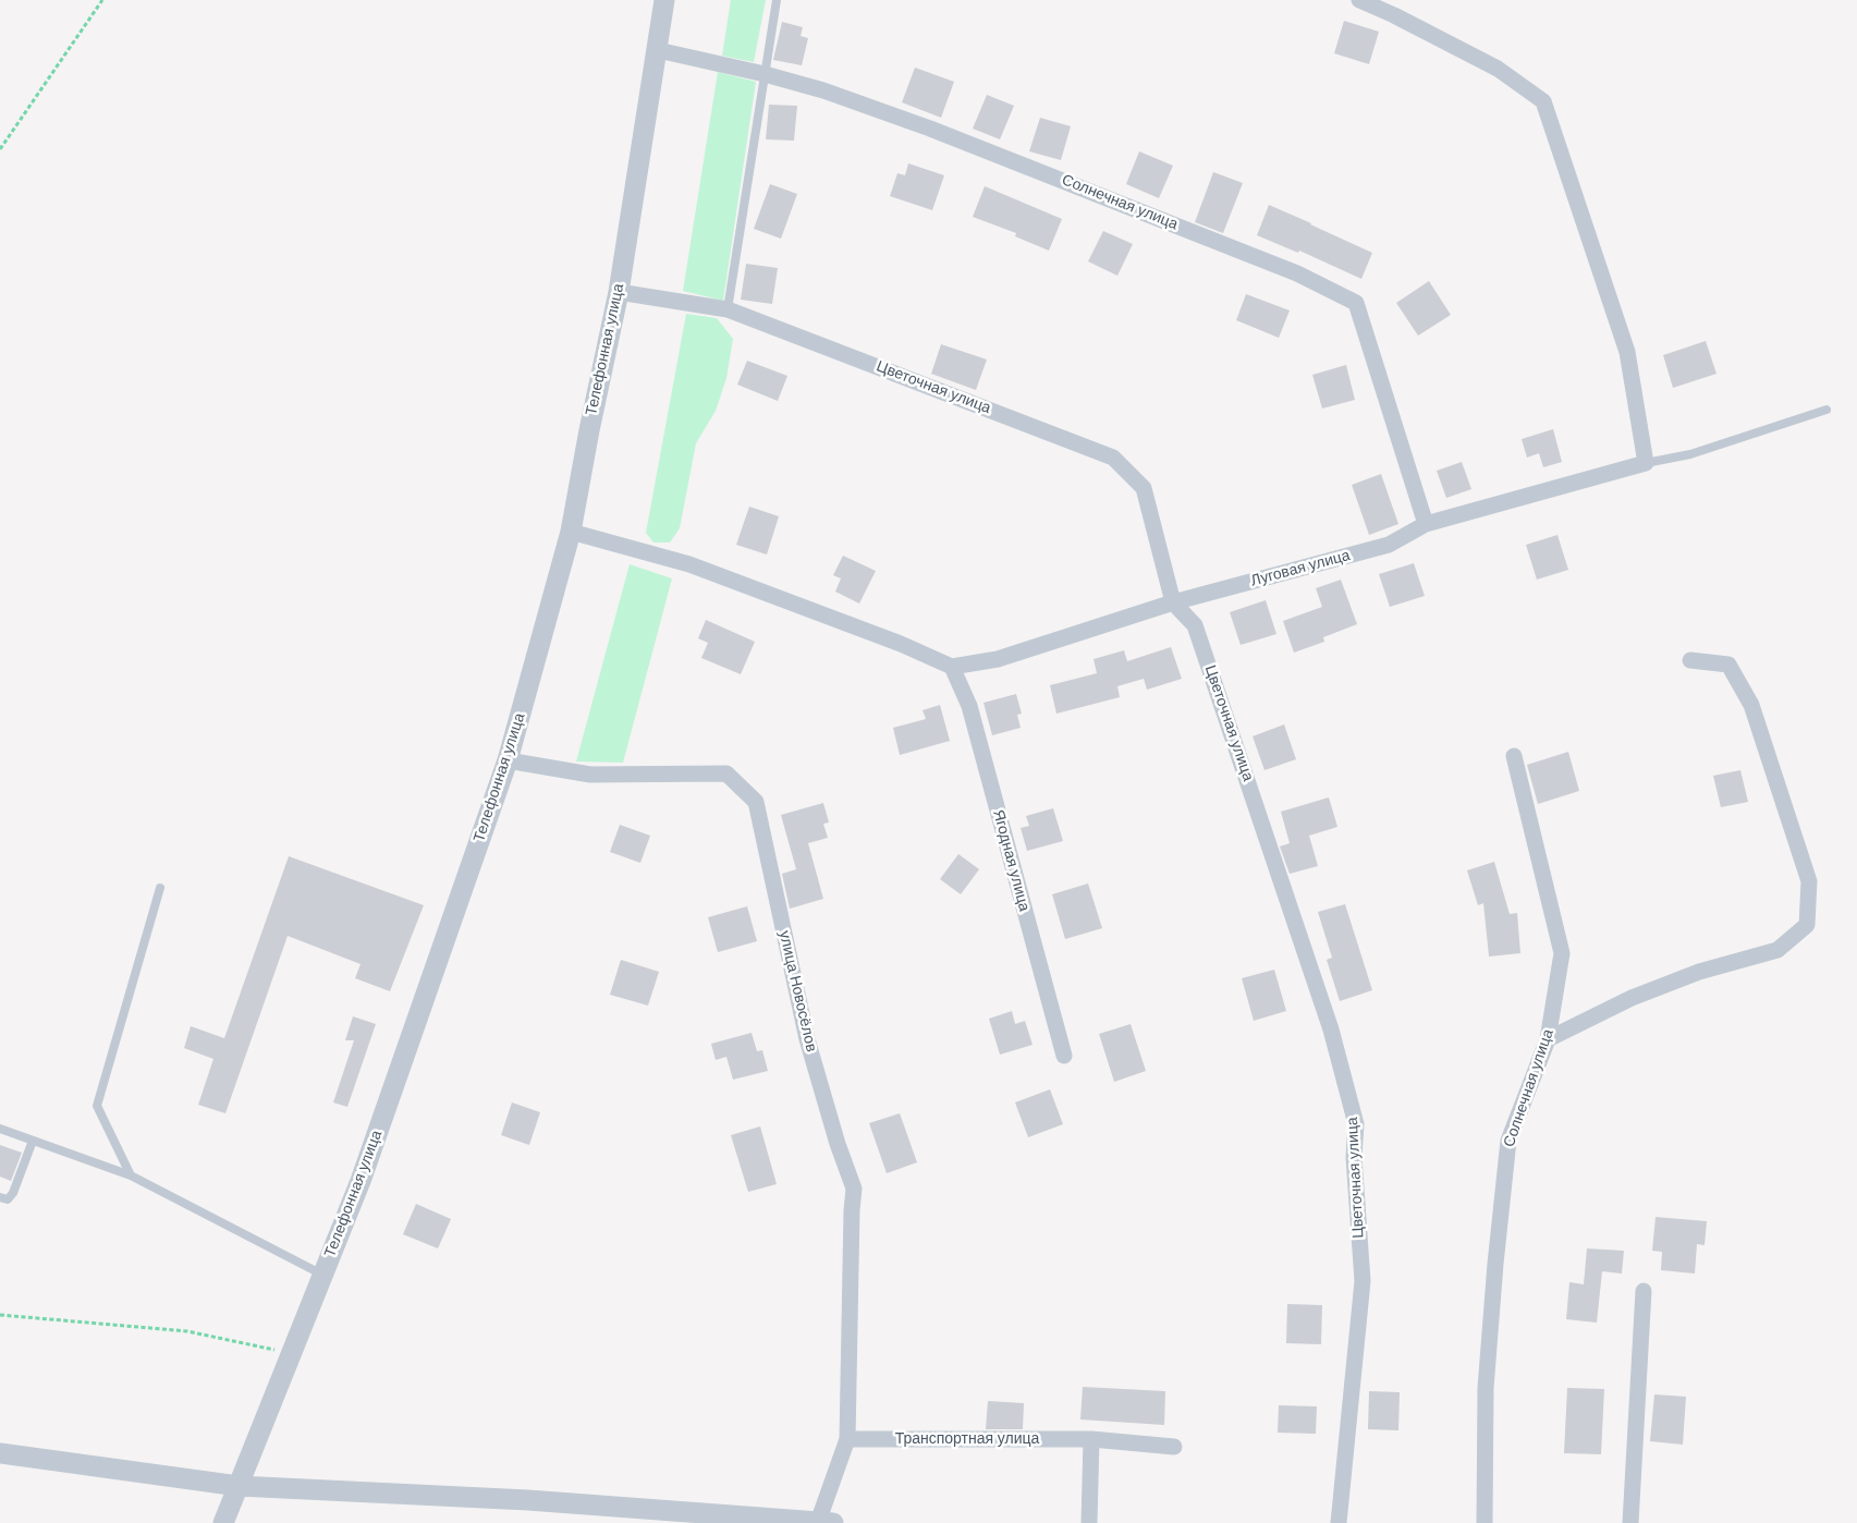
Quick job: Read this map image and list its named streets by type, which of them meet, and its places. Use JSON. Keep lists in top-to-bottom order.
{
  "streets": {
    "street": [
      "Солнечная улица",
      "Телефонная улица",
      "Цветочная улица",
      "Луговая улица",
      "Ягодная улица",
      "улица Новосёлов",
      "Транспортная улица"
    ]
  },
  "crossings": [
    ["Солнечная улица", "Телефонная улица"],
    ["Солнечная улица", "Луговая улица"],
    ["Телефонная улица", "Цветочная улица"],
    ["Телефонная улица", "улица Новосёлов"],
    ["Цветочная улица", "Луговая улица"],
    ["Луговая улица", "Ягодная улица"],
    ["улица Новосёлов", "Транспортная улица"]
  ]
}
